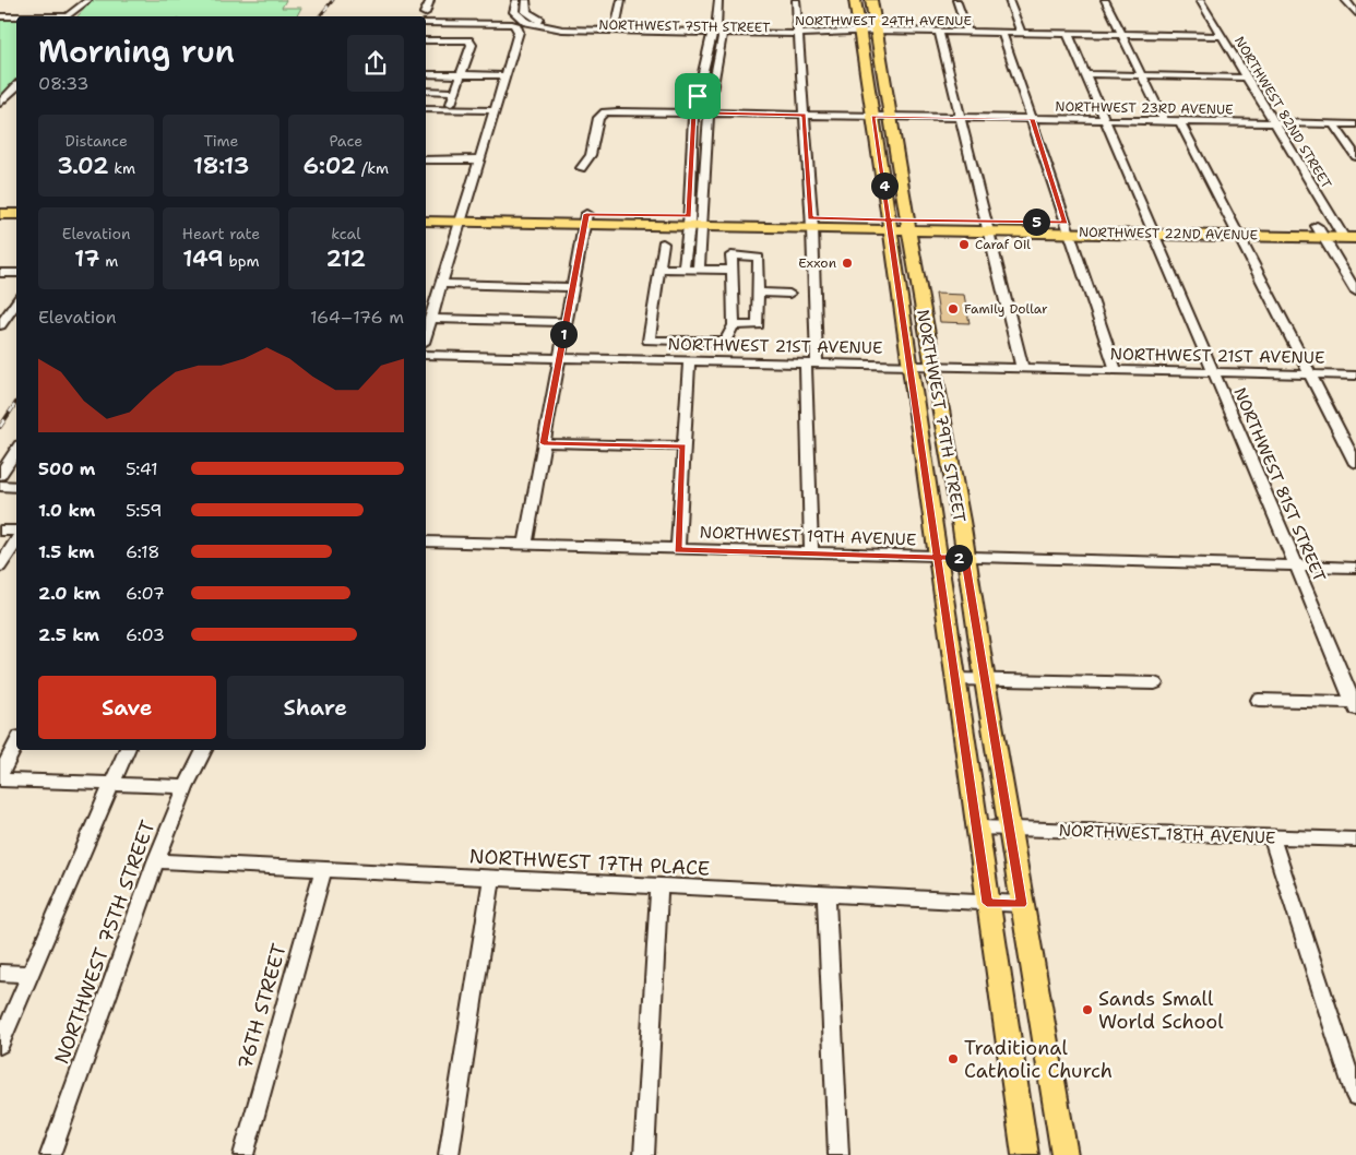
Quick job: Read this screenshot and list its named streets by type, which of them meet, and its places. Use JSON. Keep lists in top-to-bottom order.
{
  "streets": {
    "main road": ["NORTHWEST 22ND AVENUE", "NORTHWEST 79TH STREET"],
    "street": [
      "NORTHWEST 24TH AVENUE",
      "NORTHWEST 75TH STREET",
      "NORTHWEST 23RD AVENUE",
      "NORTHWEST 82ND STREET",
      "NORTHWEST 21ST AVENUE",
      "NORTHWEST 81ST STREET",
      "NORTHWEST 19TH AVENUE",
      "NORTHWEST 18TH AVENUE",
      "NORTHWEST 17TH PLACE",
      "76TH STREET"
    ]
  },
  "crossings": [
    ["NORTHWEST 24TH AVENUE", "NORTHWEST 75TH STREET"],
    ["NORTHWEST 24TH AVENUE", "NORTHWEST 82ND STREET"],
    ["NORTHWEST 24TH AVENUE", "NORTHWEST 79TH STREET"],
    ["NORTHWEST 24TH AVENUE", "NORTHWEST 81ST STREET"],
    ["NORTHWEST 75TH STREET", "NORTHWEST 17TH PLACE"],
    ["NORTHWEST 23RD AVENUE", "NORTHWEST 82ND STREET"],
    ["NORTHWEST 23RD AVENUE", "NORTHWEST 79TH STREET"],
    ["NORTHWEST 23RD AVENUE", "NORTHWEST 81ST STREET"],
    ["NORTHWEST 82ND STREET", "NORTHWEST 22ND AVENUE"],
    ["NORTHWEST 22ND AVENUE", "NORTHWEST 79TH STREET"],
    ["NORTHWEST 22ND AVENUE", "NORTHWEST 81ST STREET"],
    ["NORTHWEST 21ST AVENUE", "NORTHWEST 79TH STREET"],
    ["NORTHWEST 21ST AVENUE", "NORTHWEST 81ST STREET"],
    ["NORTHWEST 79TH STREET", "NORTHWEST 19TH AVENUE"],
    ["NORTHWEST 79TH STREET", "NORTHWEST 18TH AVENUE"],
    ["NORTHWEST 79TH STREET", "NORTHWEST 17TH PLACE"],
    ["NORTHWEST 81ST STREET", "NORTHWEST 19TH AVENUE"],
    ["NORTHWEST 17TH PLACE", "76TH STREET"]
  ],
  "places": [
    "Caraf Oil",
    "Exxon",
    "Family Dollar",
    "Sands Small World School",
    "Traditional Catholic Church"
  ],
  "page": {
    "heading": ["Morning run", "08:33"],
    "stats": [
      ["Distance", "3.02 km"],
      ["Time", "18:13"],
      ["Pace", "6:02 /km"],
      ["Elevation", "17 m"],
      ["Heart rate", "149 bpm"],
      ["kcal", "212"]
    ],
    "pins": [
      "4",
      "5",
      "1",
      "2"
    ],
    "chart": ["Elevation", "164–176 m"],
    "list": [
      {
        "name": "500 m",
        "note": "5:41"
      },
      {
        "name": "1.0 km",
        "note": "5:59"
      },
      {
        "name": "1.5 km",
        "note": "6:18"
      },
      {
        "name": "2.0 km",
        "note": "6:07"
      },
      {
        "name": "2.5 km",
        "note": "6:03"
      }
    ],
    "buttons": ["Save", "Share"]
  }
}
